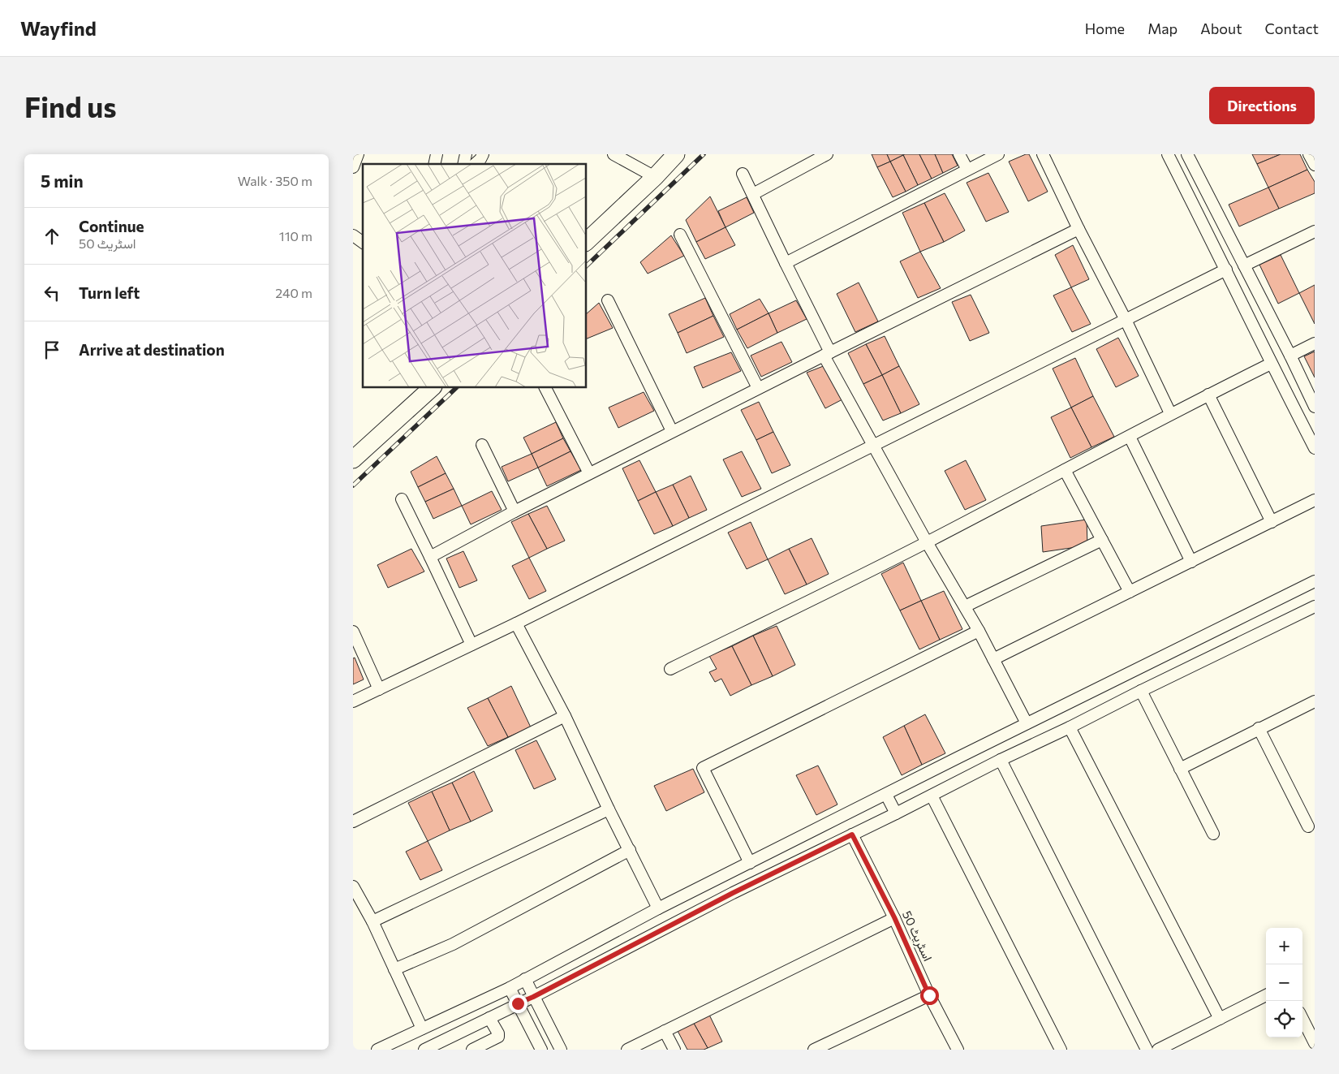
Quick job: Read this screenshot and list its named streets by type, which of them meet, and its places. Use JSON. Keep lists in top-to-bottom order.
{
  "streets": {
    "street": ["اسٹریٹ 50"]
  },
  "page": {
    "header": "Wayfind",
    "nav": [
      "Home",
      "Map",
      "About",
      "Contact"
    ],
    "buttons": "Directions",
    "title": "Find us",
    "heading": ["5 min", "Walk · 350 m"],
    "list": [
      ["Continue", "اسٹریٹ 50", "110 m"],
      ["Turn left", "240 m"],
      "Arrive at destination"
    ],
    "map_buttons": ["+", "−"]
  }
}
